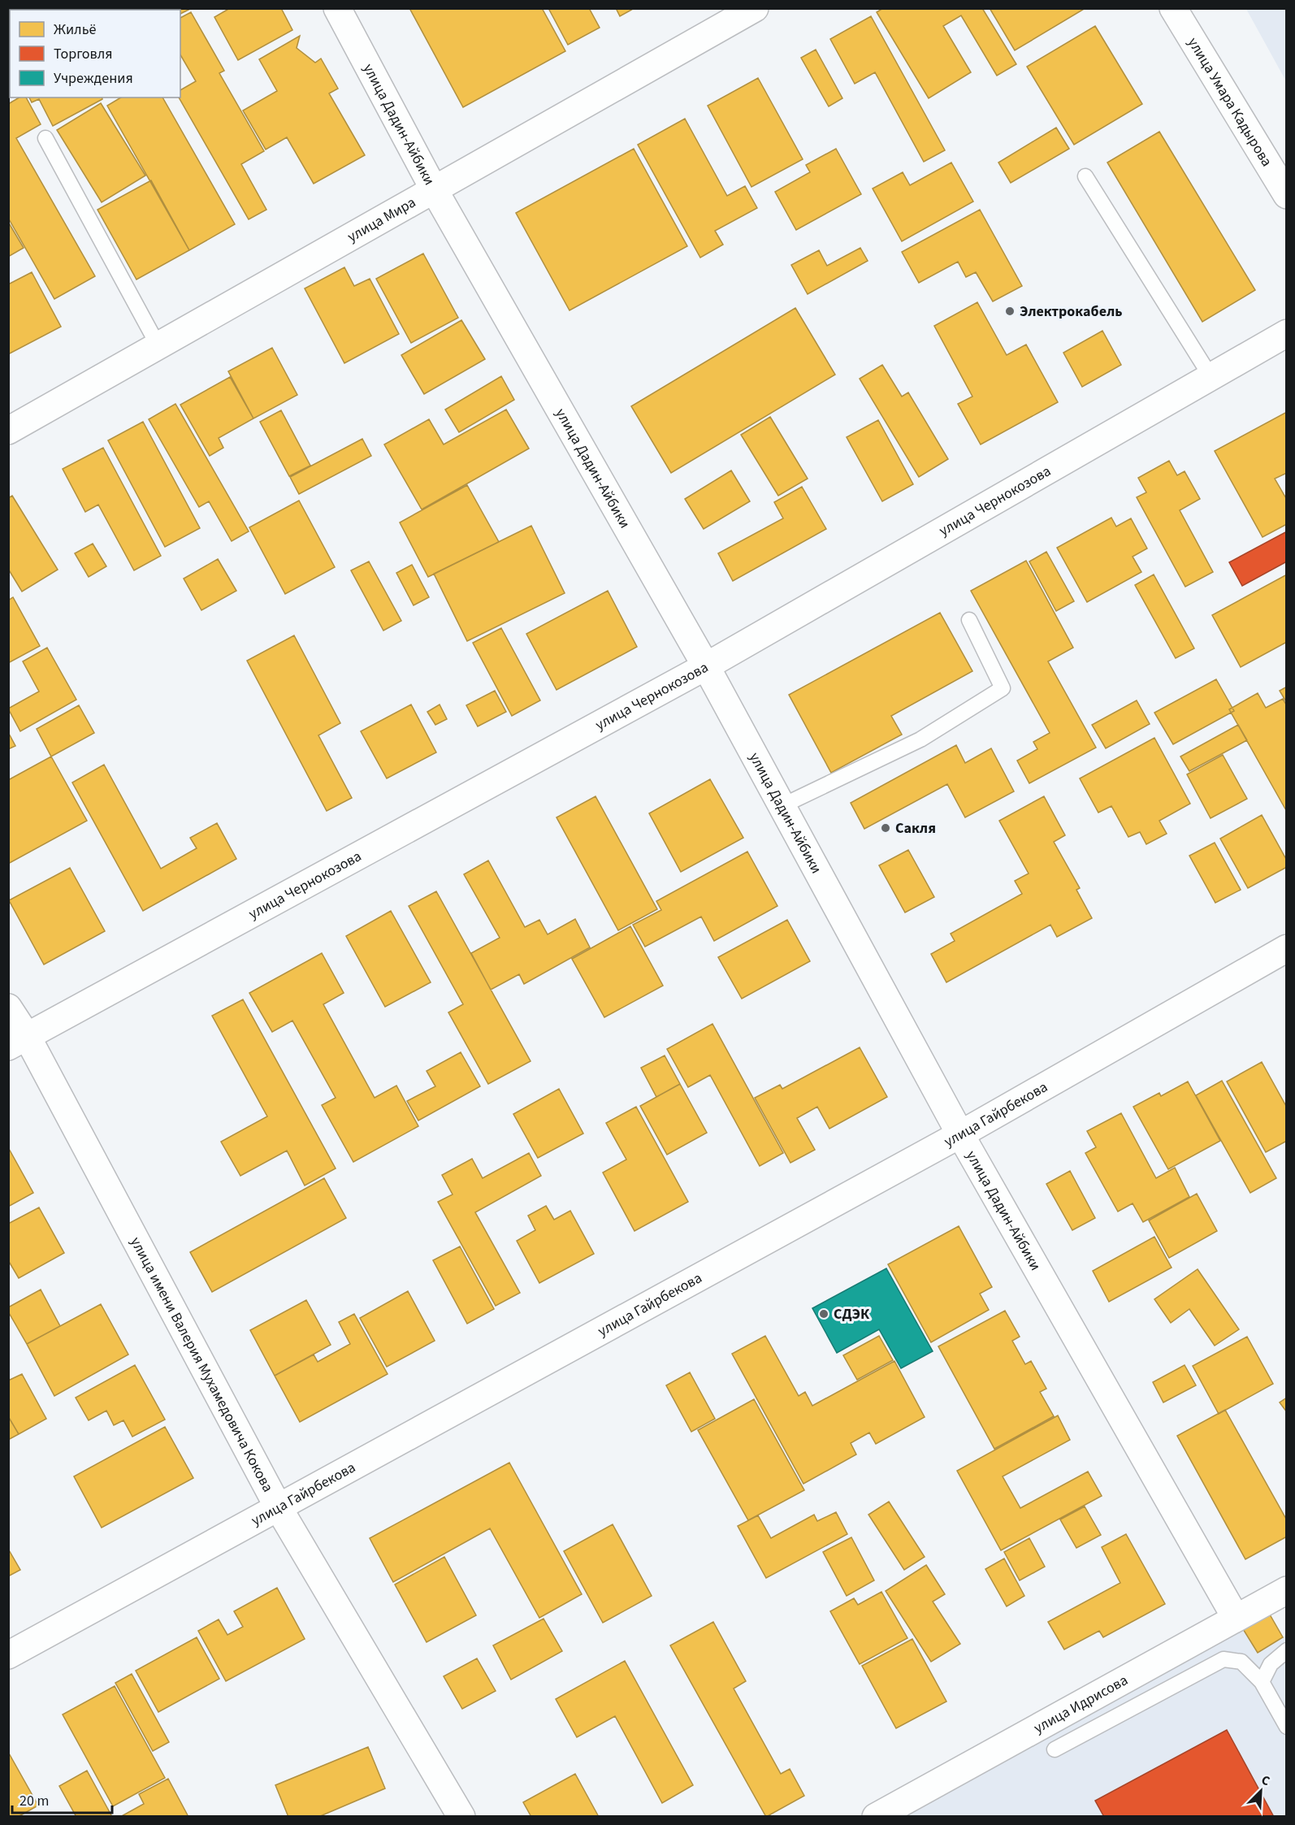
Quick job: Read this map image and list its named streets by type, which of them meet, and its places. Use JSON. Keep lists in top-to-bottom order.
{
  "streets": {
    "street": [
      "улица Умара Кадырова",
      "улица Дадин-Айбики",
      "улица Мира",
      "улица Чернокозова",
      "улица Гайрбекова",
      "улица имени Валерия Мухамедовича Кокова",
      "улица Идрисова"
    ]
  },
  "crossings": [
    ["улица Дадин-Айбики", "улица Мира"],
    ["улица Дадин-Айбики", "улица Чернокозова"],
    ["улица Дадин-Айбики", "улица Гайрбекова"],
    ["улица Дадин-Айбики", "улица Идрисова"],
    ["улица Чернокозова", "улица имени Валерия Мухамедовича Кокова"],
    ["улица Гайрбекова", "улица имени Валерия Мухамедовича Кокова"]
  ],
  "places": ["Электрокабель", "Сакля", "СДЭК"],
  "legend": ["Жильё", "Торговля", "Учреждения"],
  "scale_bar": "20 m",
  "north": "top right"
}
